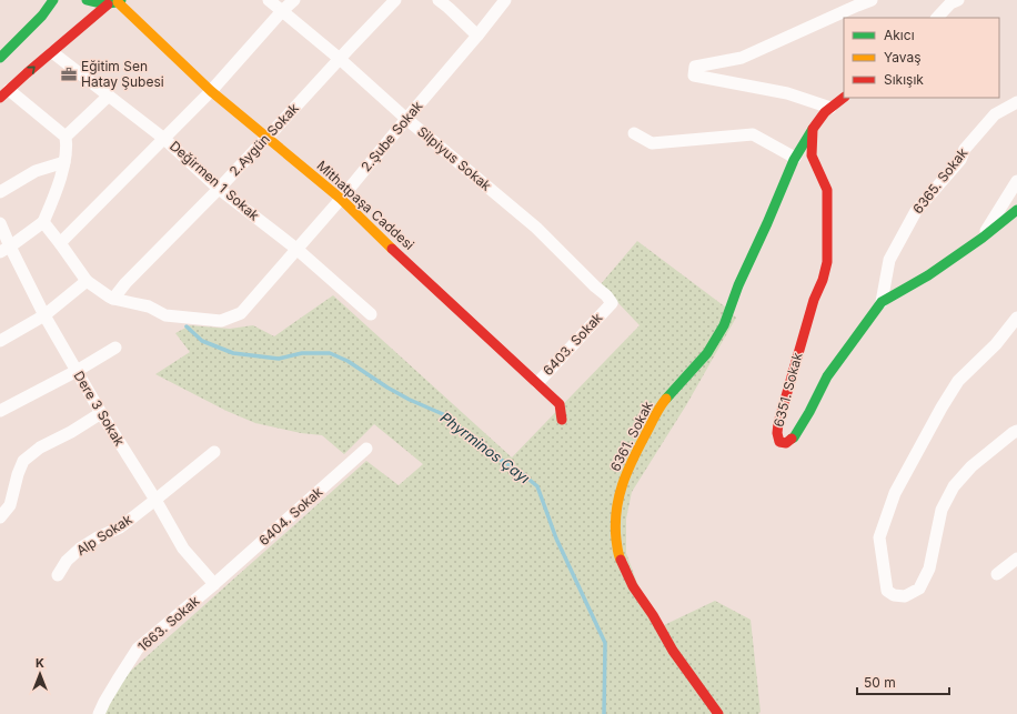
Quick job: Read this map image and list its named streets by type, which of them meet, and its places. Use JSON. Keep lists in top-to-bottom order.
{
  "streets": {
    "street": [
      "2.Şube Sokak",
      "2.Aygün Sokak",
      "Silpiyus Sokak",
      "Değirmen 1 Sokak",
      "6365. Sokak",
      "Mithatpaşa Caddesi",
      "6403. Sokak",
      "6351. Sokak",
      "Dere 3 Sokak",
      "6361. Sokak",
      "6404. Sokak",
      "Alp Sokak",
      "1663. Sokak"
    ]
  },
  "crossings": [
    ["2.Şube Sokak", "2.Aygün Sokak"],
    ["2.Şube Sokak", "Silpiyus Sokak"],
    ["2.Şube Sokak", "Değirmen 1 Sokak"],
    ["2.Şube Sokak", "Mithatpaşa Caddesi"],
    ["2.Aygün Sokak", "Silpiyus Sokak"],
    ["2.Aygün Sokak", "Değirmen 1 Sokak"],
    ["2.Aygün Sokak", "Mithatpaşa Caddesi"],
    ["Silpiyus Sokak", "6403. Sokak"],
    ["6365. Sokak", "6351. Sokak"],
    ["Mithatpaşa Caddesi", "6403. Sokak"],
    ["6351. Sokak", "6361. Sokak"],
    ["Dere 3 Sokak", "6404. Sokak"],
    ["Dere 3 Sokak", "Alp Sokak"],
    ["Dere 3 Sokak", "1663. Sokak"],
    ["6404. Sokak", "1663. Sokak"]
  ],
  "water": ["Phyrminos Çayı"],
  "places": {
    "office": ["Eğitim Sen Hatay Şubesi"]
  },
  "legend": ["Akıcı", "Yavaş", "Sıkışık"],
  "scale_bar": "50 m",
  "north": "top"
}
